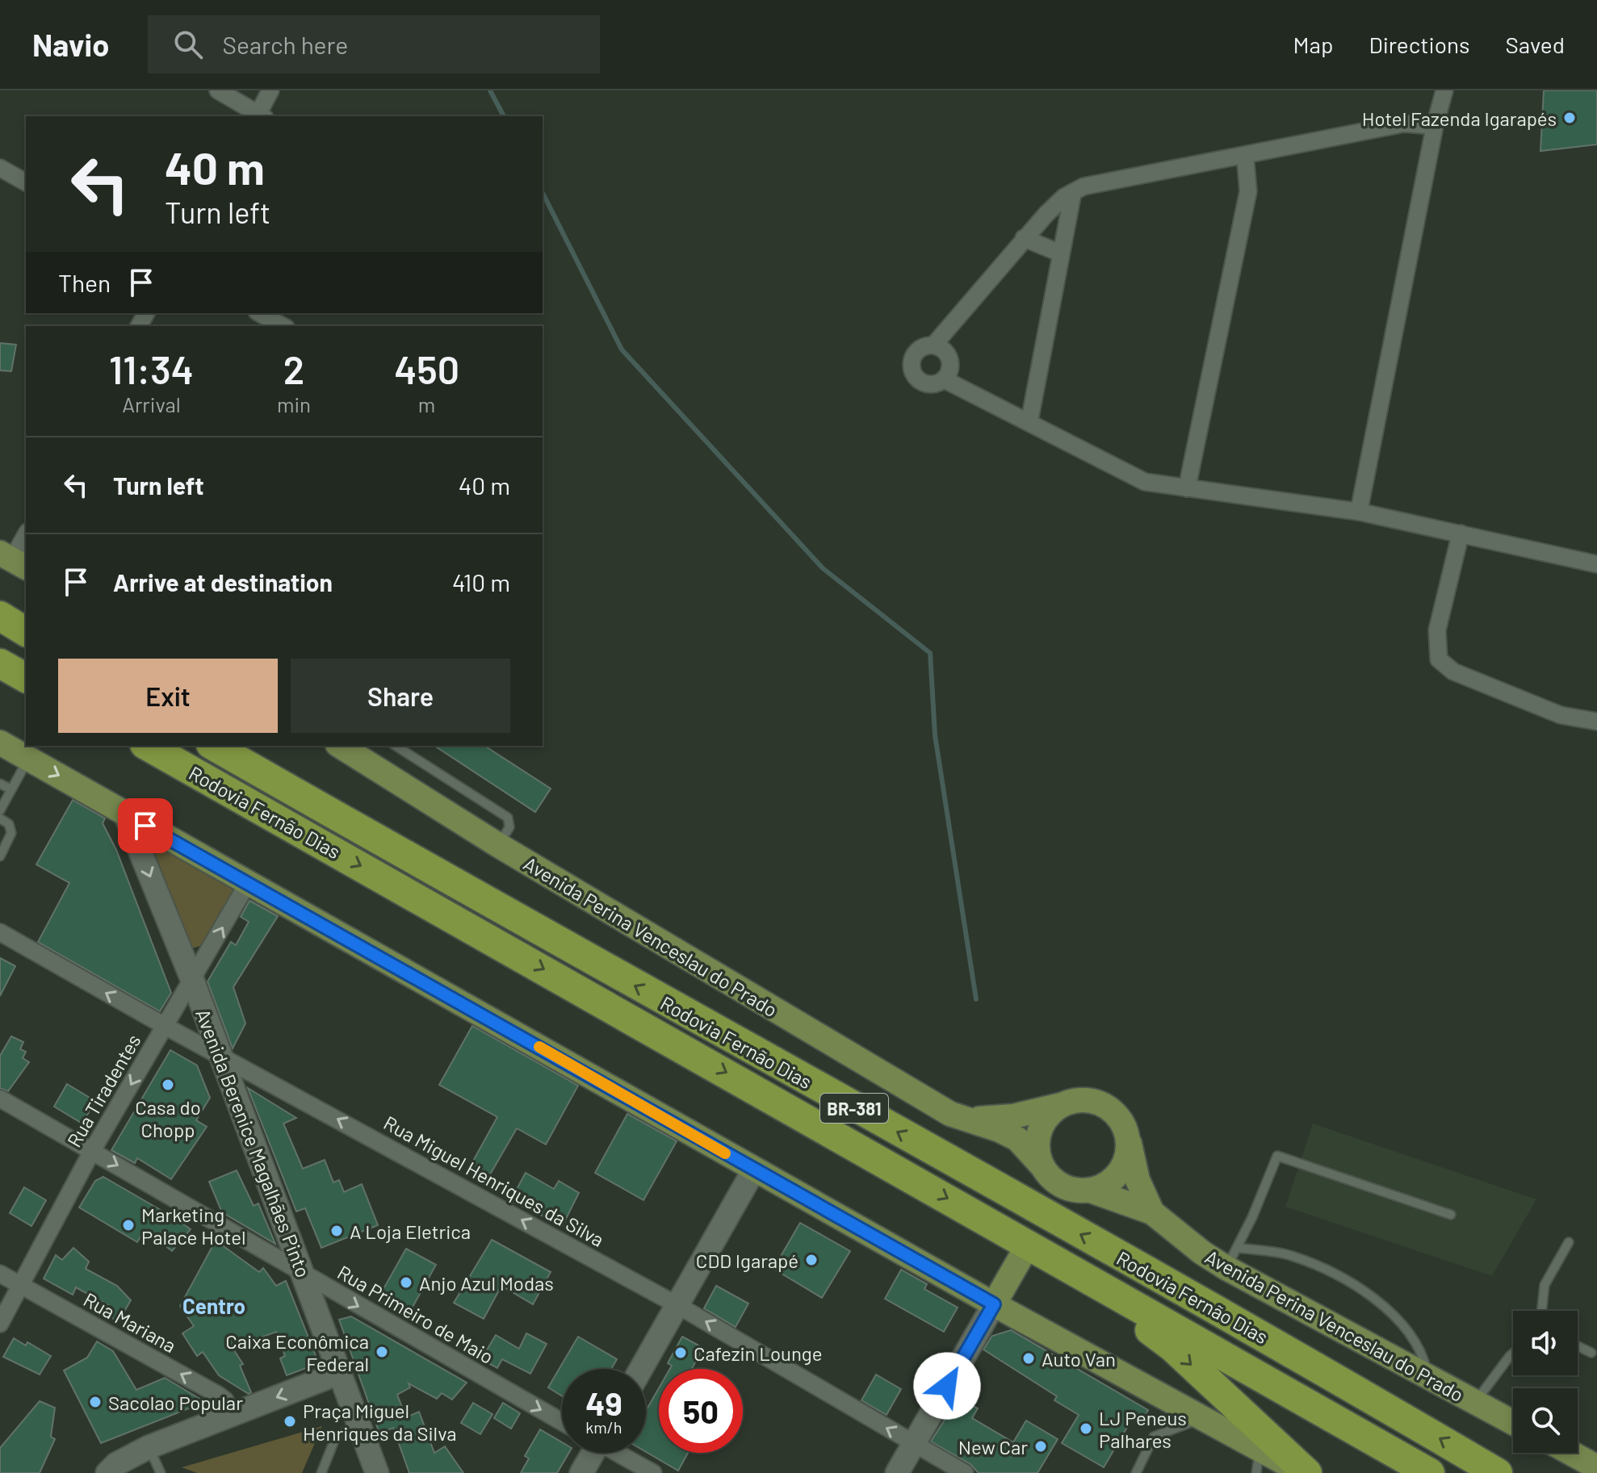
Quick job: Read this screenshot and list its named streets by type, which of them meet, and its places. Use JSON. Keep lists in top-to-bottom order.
{
  "streets": {
    "highway": ["Rodovia Fernão Dias", "BR-381"],
    "main road": ["Avenida Perina Venceslau do Prado", "Avenida Berenice Magalhães Pinto"],
    "street": [
      "Rua Tiradentes",
      "Rua Miguel Henriques da Silva",
      "Rua Primeiro de Maio",
      "Rua Mariana"
    ]
  },
  "crossings": [
    ["Rua Tiradentes", "Avenida Berenice Magalhães Pinto"],
    ["Rua Tiradentes", "Rua Miguel Henriques da Silva"],
    ["Rua Tiradentes", "Rua Primeiro de Maio"],
    ["Rua Tiradentes", "Rua Mariana"],
    ["Avenida Berenice Magalhães Pinto", "Rua Miguel Henriques da Silva"],
    ["Avenida Berenice Magalhães Pinto", "Rua Primeiro de Maio"]
  ],
  "one_way": ["Rua Miguel Henriques da Silva", "Rua Primeiro de Maio", "Rua Mariana"],
  "districts": ["Centro"],
  "places": [
    "Hotel Fazenda Igarapés",
    "Casa do Chopp",
    "Marketing Palace Hotel",
    "A Loja Eletrica",
    "CDD Igarapé",
    "Anjo Azul Modas",
    "Caixa Econômica Federal",
    "Cafezin Lounge",
    "Auto Van",
    "Sacolao Popular",
    "Praça Miguel Henriques da Silva",
    "LJ Peneus Palhares",
    "New Car"
  ],
  "page": {
    "header": "Navio",
    "search": "Search here",
    "nav": ["Map", "Directions", "Saved"],
    "turn": ["40 m", "Turn left"],
    "then": "Then",
    "eta": [
      "11:34",
      "Arrival",
      "2",
      "min",
      "450",
      "m"
    ],
    "list": [
      {
        "name": "Turn left",
        "value": "40 m"
      },
      {
        "name": "Arrive at destination",
        "value": "410 m"
      }
    ],
    "buttons": ["Exit", "Share"],
    "speed": "49 km/h",
    "limit": "50"
  }
}
